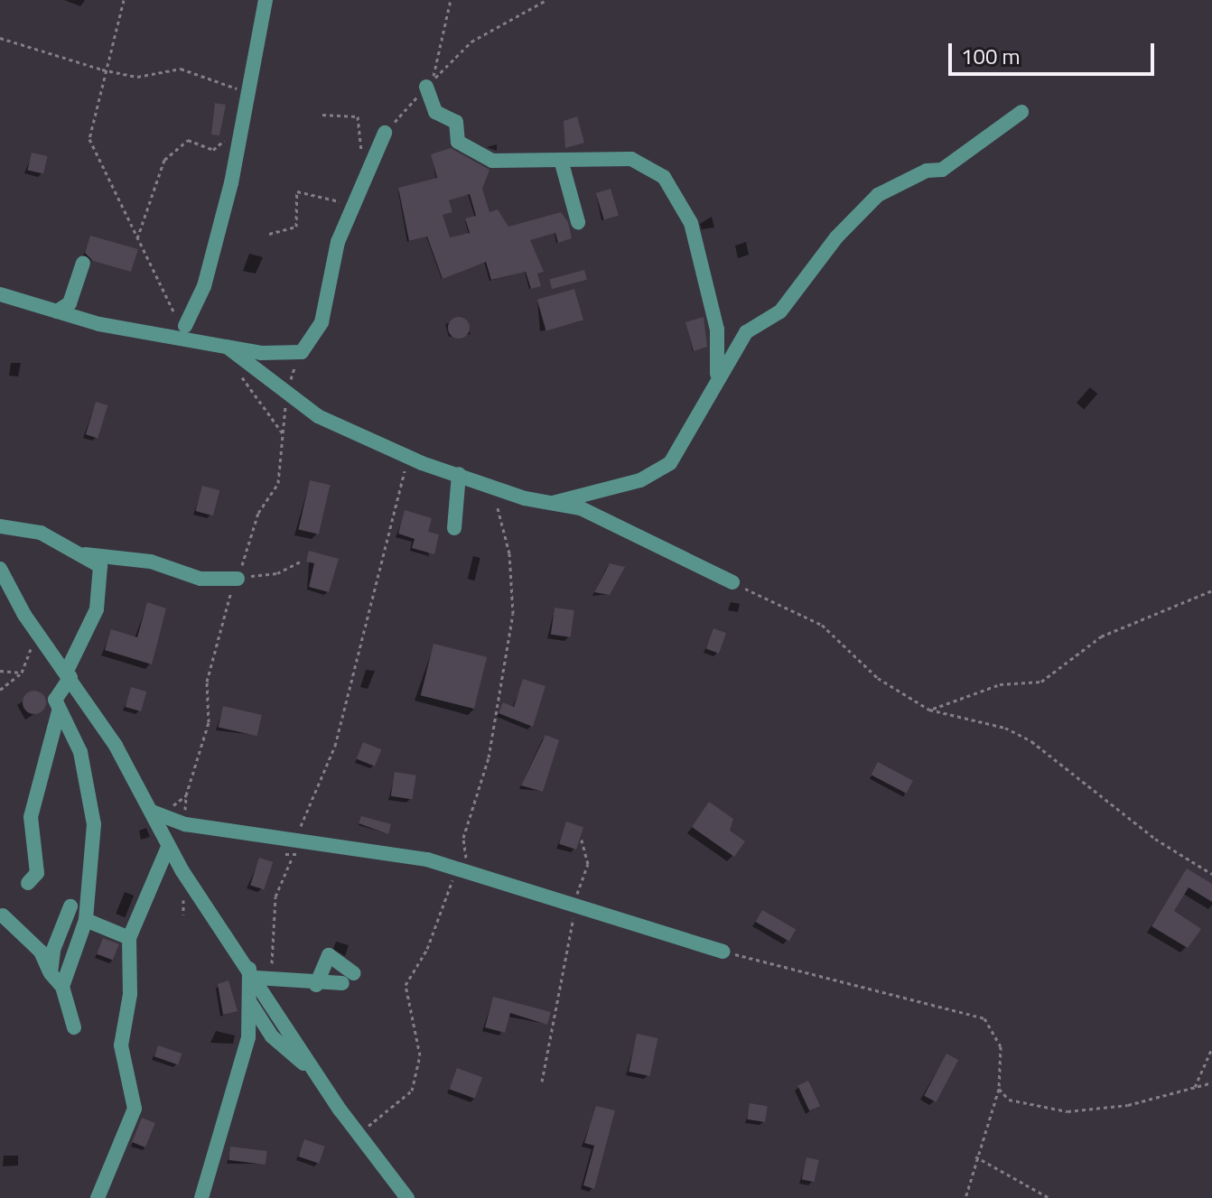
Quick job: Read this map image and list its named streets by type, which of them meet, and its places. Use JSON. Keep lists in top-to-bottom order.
{
  "scale_bar": "100 m"
}
